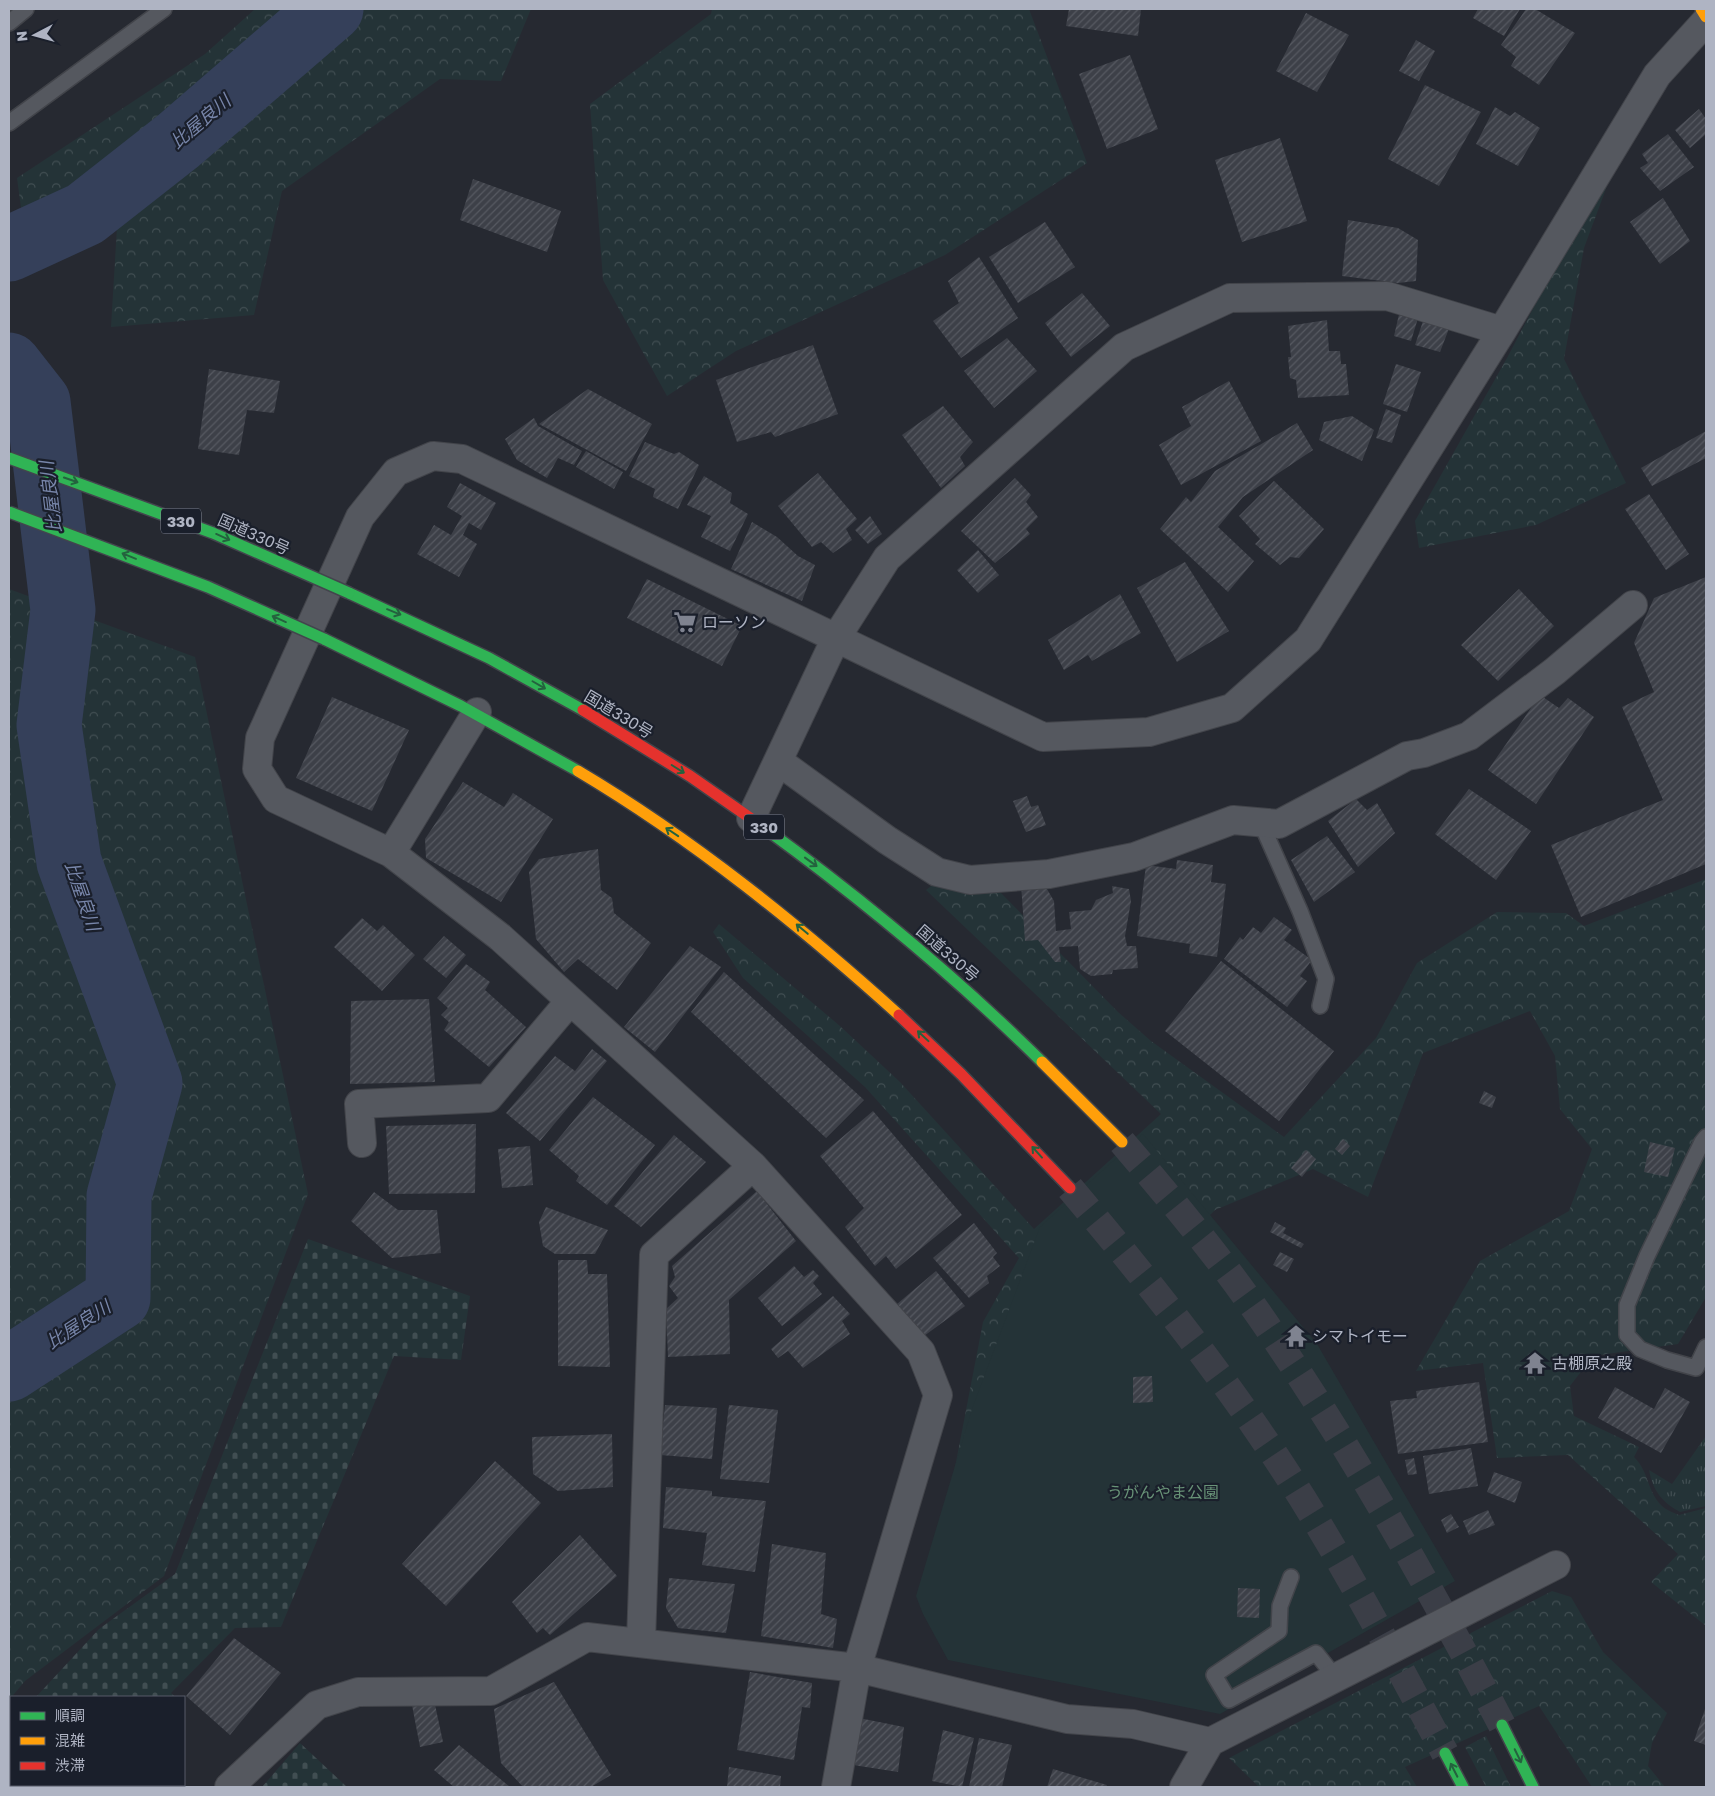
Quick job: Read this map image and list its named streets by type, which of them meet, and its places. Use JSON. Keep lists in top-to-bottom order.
{
  "streets": {
    "main road": ["330", "国道330号"]
  },
  "water": ["比屋良川"],
  "parks": ["うがんやま公園"],
  "places": {
    "supermarket": ["ローソン"],
    "temple": ["シマトイモー", "古棚原之殿"]
  },
  "legend": ["順調", "混雑", "渋滞"],
  "north": "left"
}
